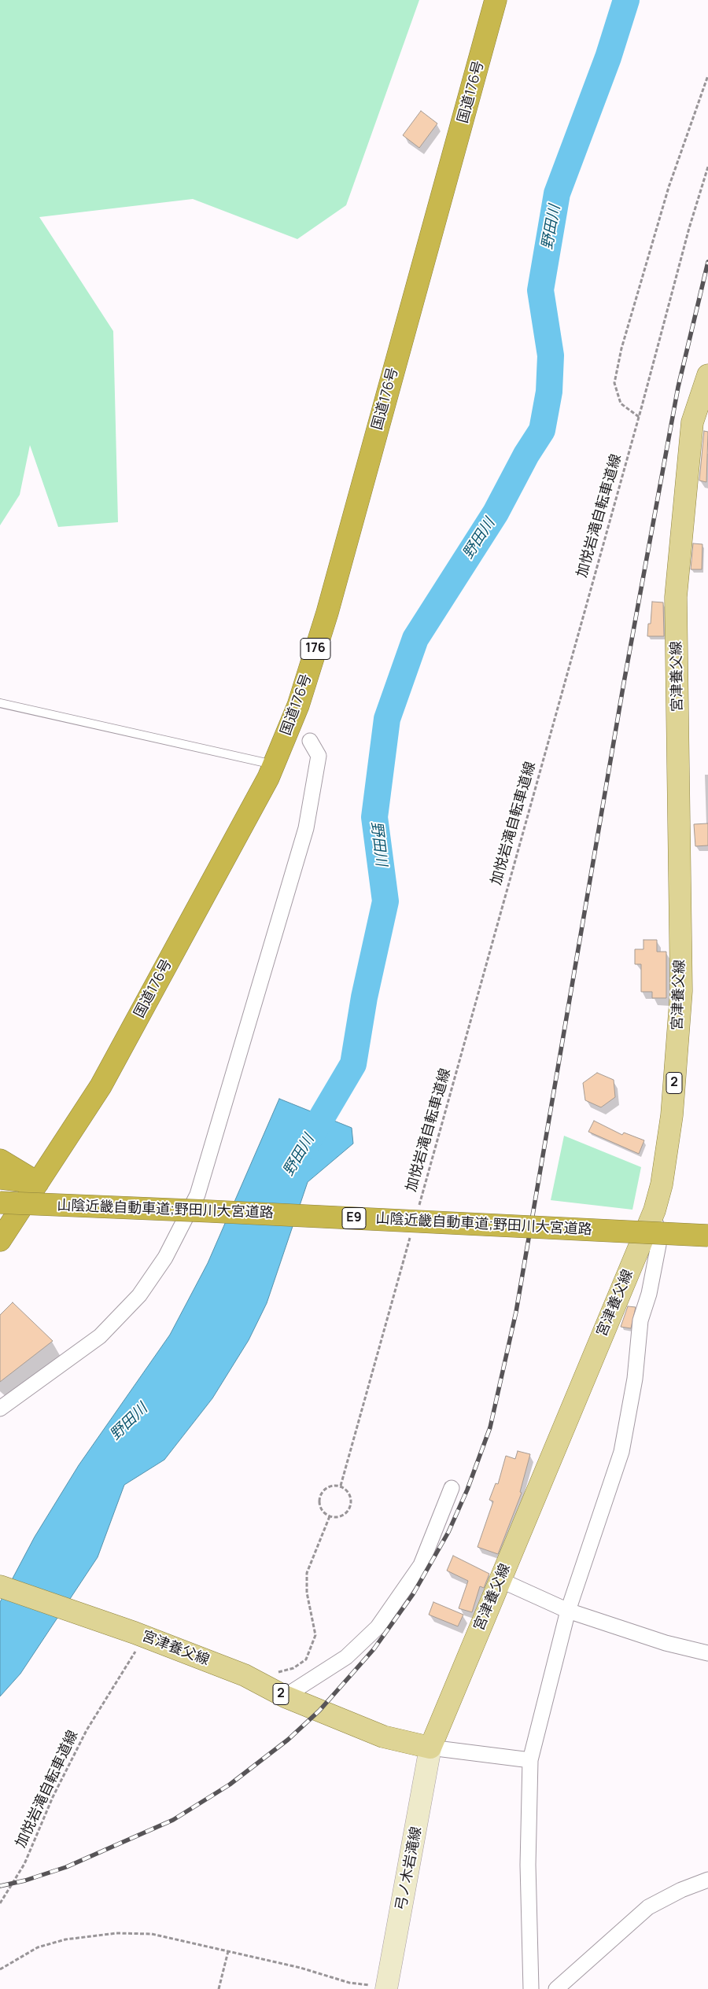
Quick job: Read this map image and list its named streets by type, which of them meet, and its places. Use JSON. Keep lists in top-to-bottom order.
{
  "streets": {
    "highway": [
      "国道176号",
      "176",
      "山陰近畿自動車道;野田川大宮道路",
      "E9"
    ],
    "main road": ["宮津養父線", "2", "弓ノ木岩滝線"],
    "path": ["加悦岩滝自転車道線"]
  },
  "crossings": [
    ["加悦岩滝自転車道線", "宮津養父線"],
    ["宮津養父線", "弓ノ木岩滝線"]
  ],
  "water": ["野田川"]
}
